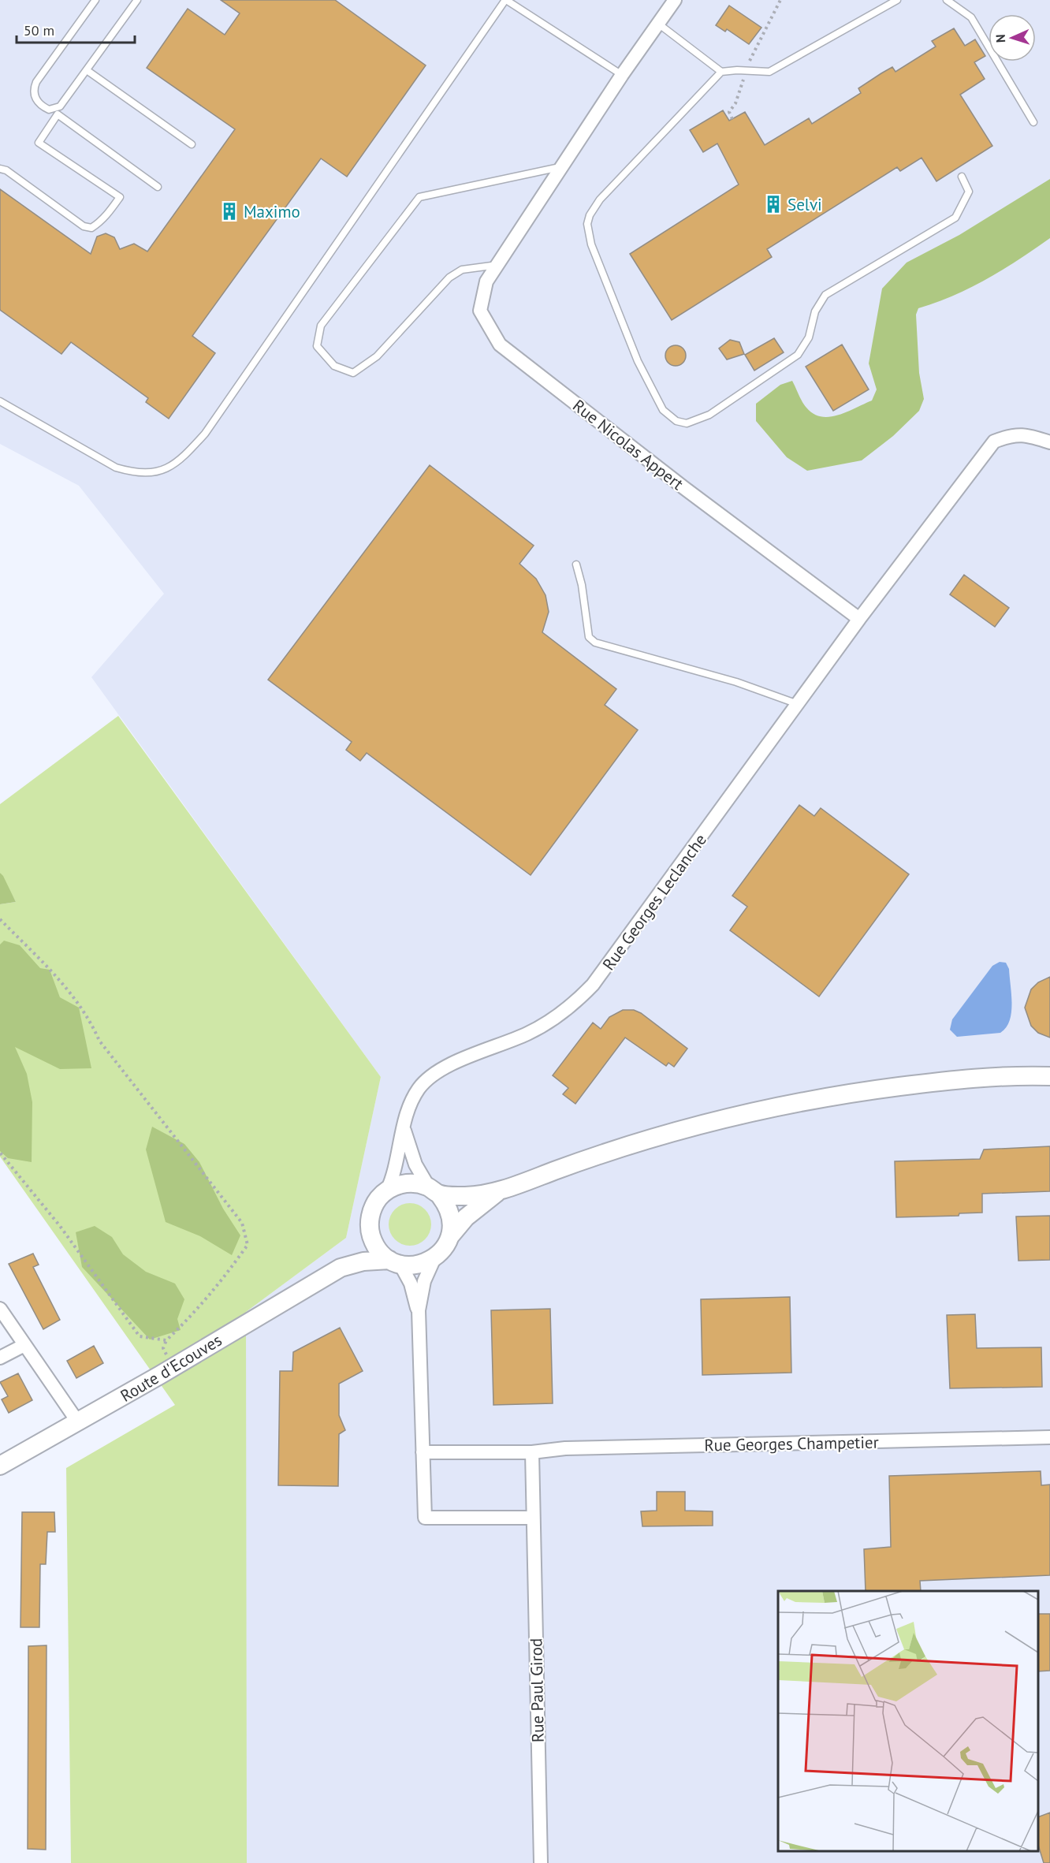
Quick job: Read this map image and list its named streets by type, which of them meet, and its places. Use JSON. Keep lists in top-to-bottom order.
{
  "streets": {
    "main road": ["Route d'Ecouves"],
    "street": [
      "Rue Nicolas Appert",
      "Rue Georges Leclanche",
      "Rue Georges Champetier",
      "Rue Paul Girod"
    ]
  },
  "crossings": [
    ["Rue Nicolas Appert", "Rue Georges Leclanche"]
  ],
  "places": {
    "building": ["Selvi", "Maximo"]
  },
  "scale_bar": "50 m",
  "north": "left"
}
